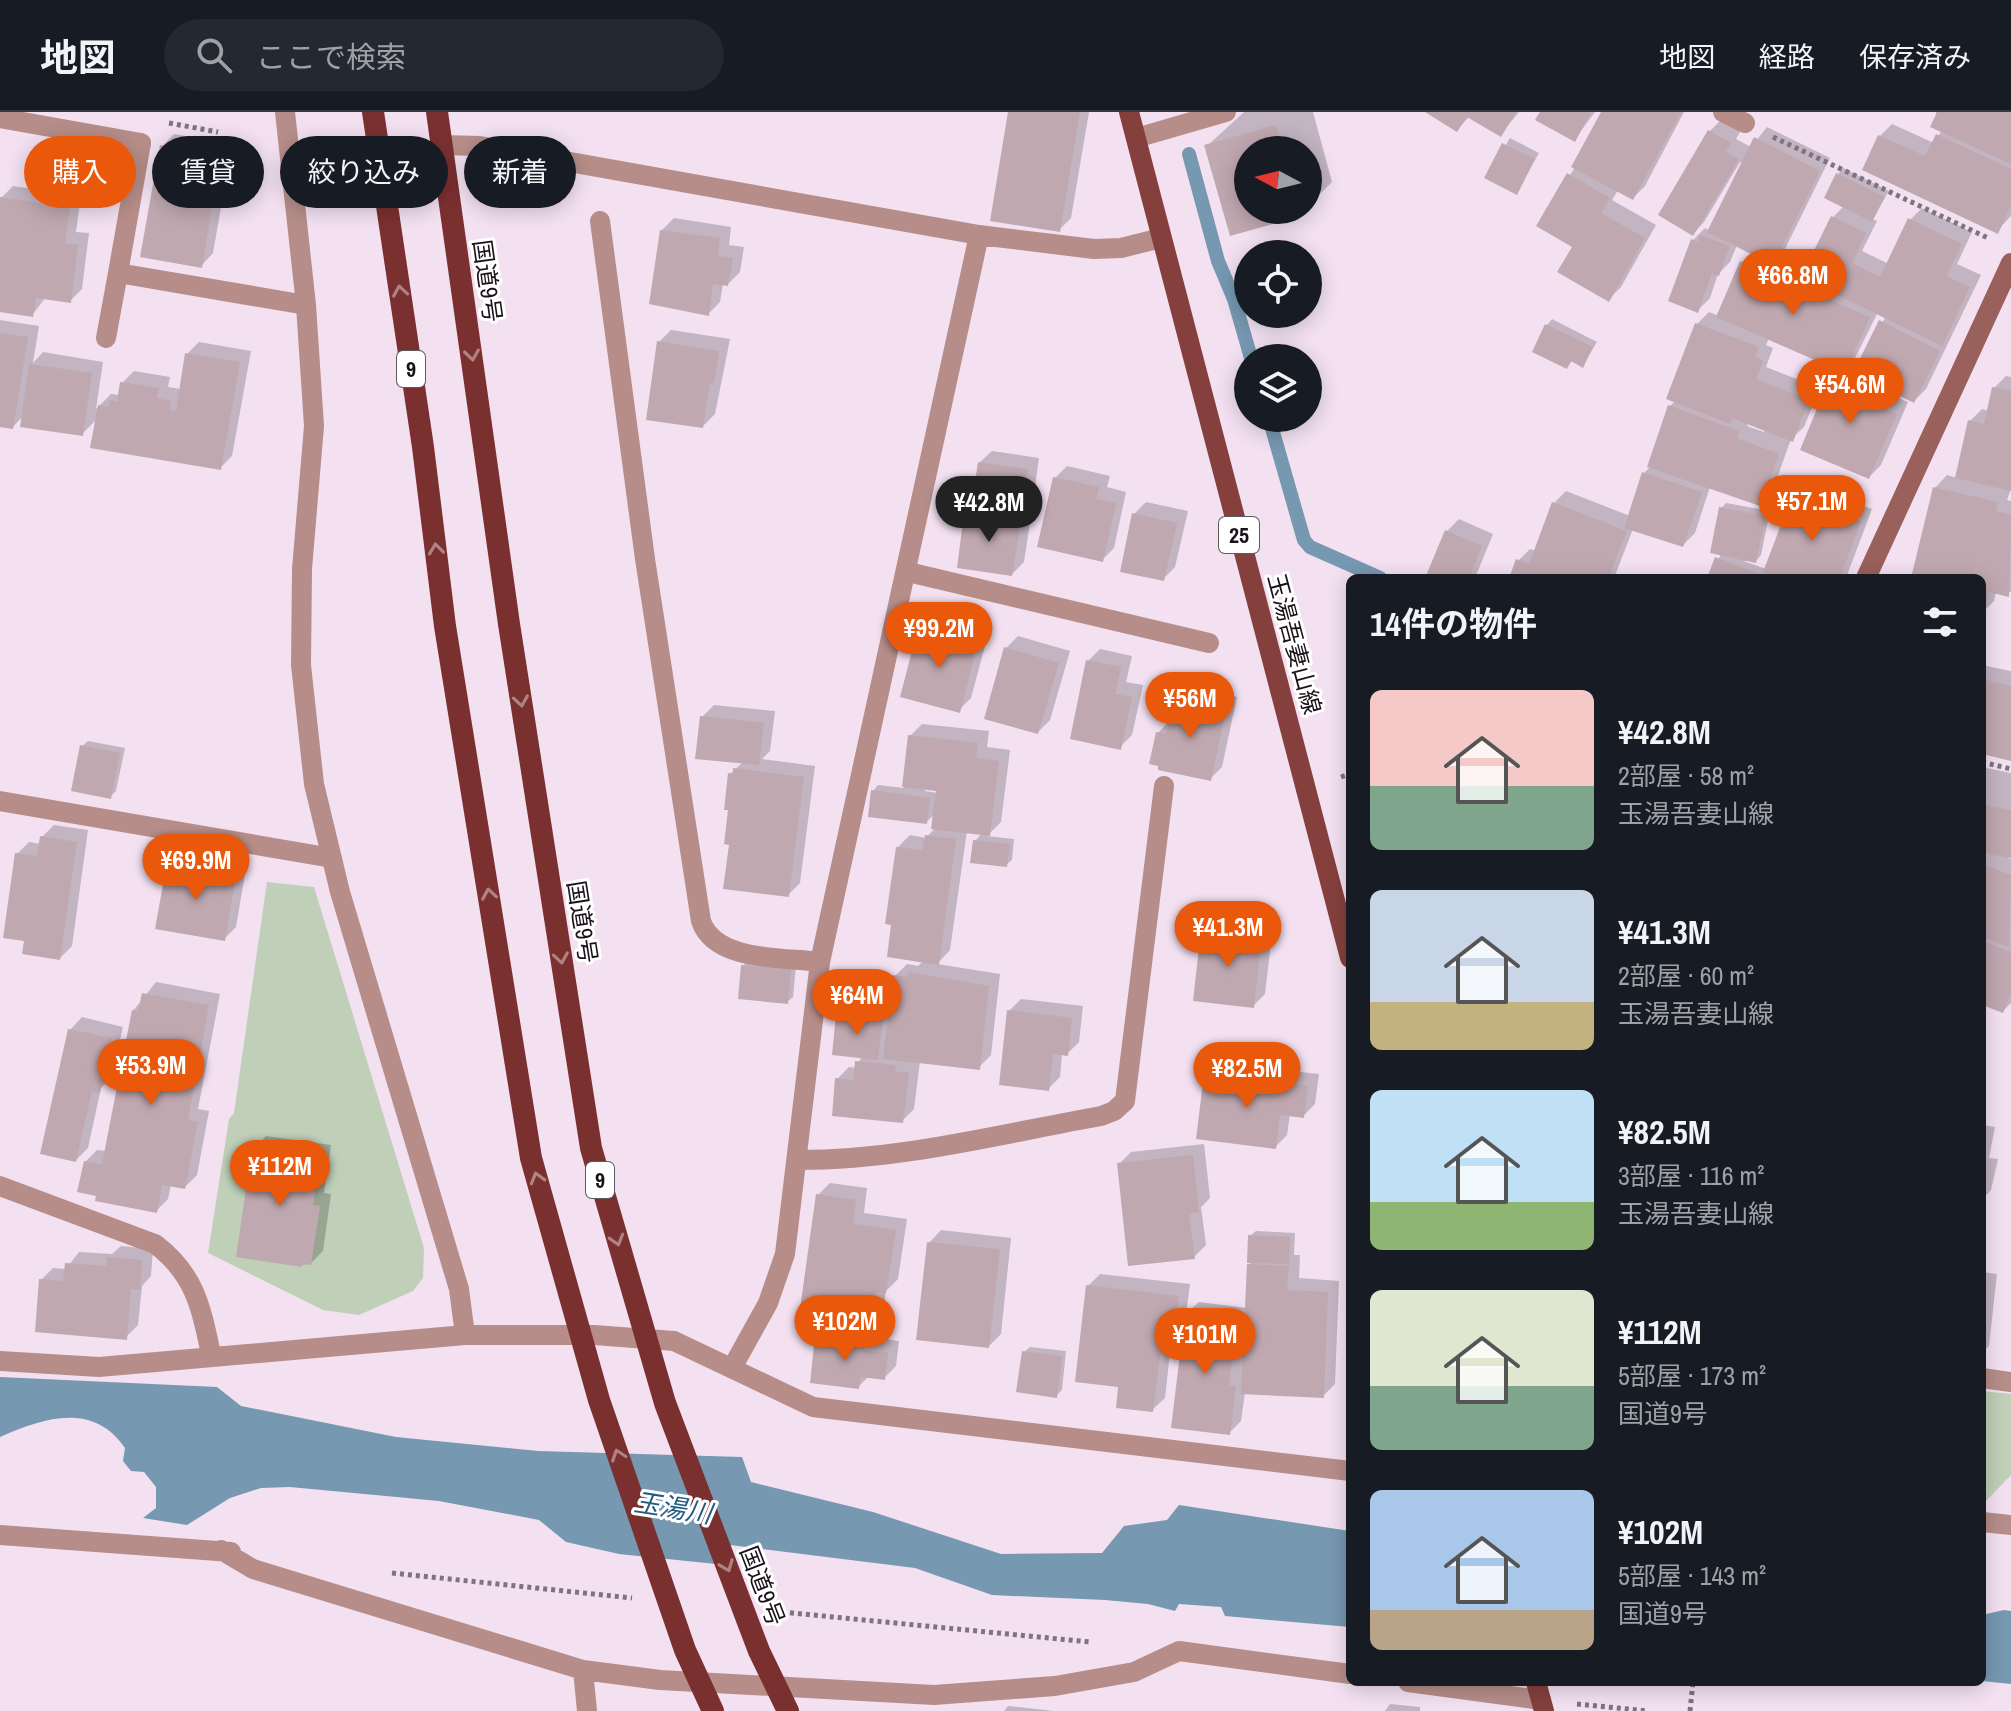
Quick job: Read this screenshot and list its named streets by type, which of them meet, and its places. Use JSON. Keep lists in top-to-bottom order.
{
  "streets": {
    "highway": ["国道9号", "9"],
    "main road": ["25", "玉湯吾妻山線"]
  },
  "water": ["玉湯川"],
  "north": "left",
  "page": {
    "header": "地図",
    "search": "ここで検索",
    "nav": ["地図", "経路", "保存済み"],
    "chip": [
      "購入",
      "賃貸",
      "絞り込み",
      "新着"
    ],
    "price": [
      "¥66.8M",
      "¥54.6M",
      "¥57.1M",
      "¥42.8M",
      "¥99.2M",
      "¥56M",
      "¥69.9M",
      "¥41.3M",
      "¥64M",
      "¥53.9M",
      "¥82.5M",
      "¥112M",
      "¥102M",
      "¥101M"
    ],
    "heading": "14件の物件",
    "list": [
      {
        "name": "¥42.8M",
        "note": "2部屋 · 58 m² · 玉湯吾妻山線"
      },
      {
        "name": "¥41.3M",
        "note": "2部屋 · 60 m² · 玉湯吾妻山線"
      },
      {
        "name": "¥82.5M",
        "note": "3部屋 · 116 m² · 玉湯吾妻山線"
      },
      {
        "name": "¥112M",
        "note": "5部屋 · 173 m² · 国道9号"
      },
      {
        "name": "¥102M",
        "note": "5部屋 · 143 m² · 国道9号"
      }
    ]
  }
}
